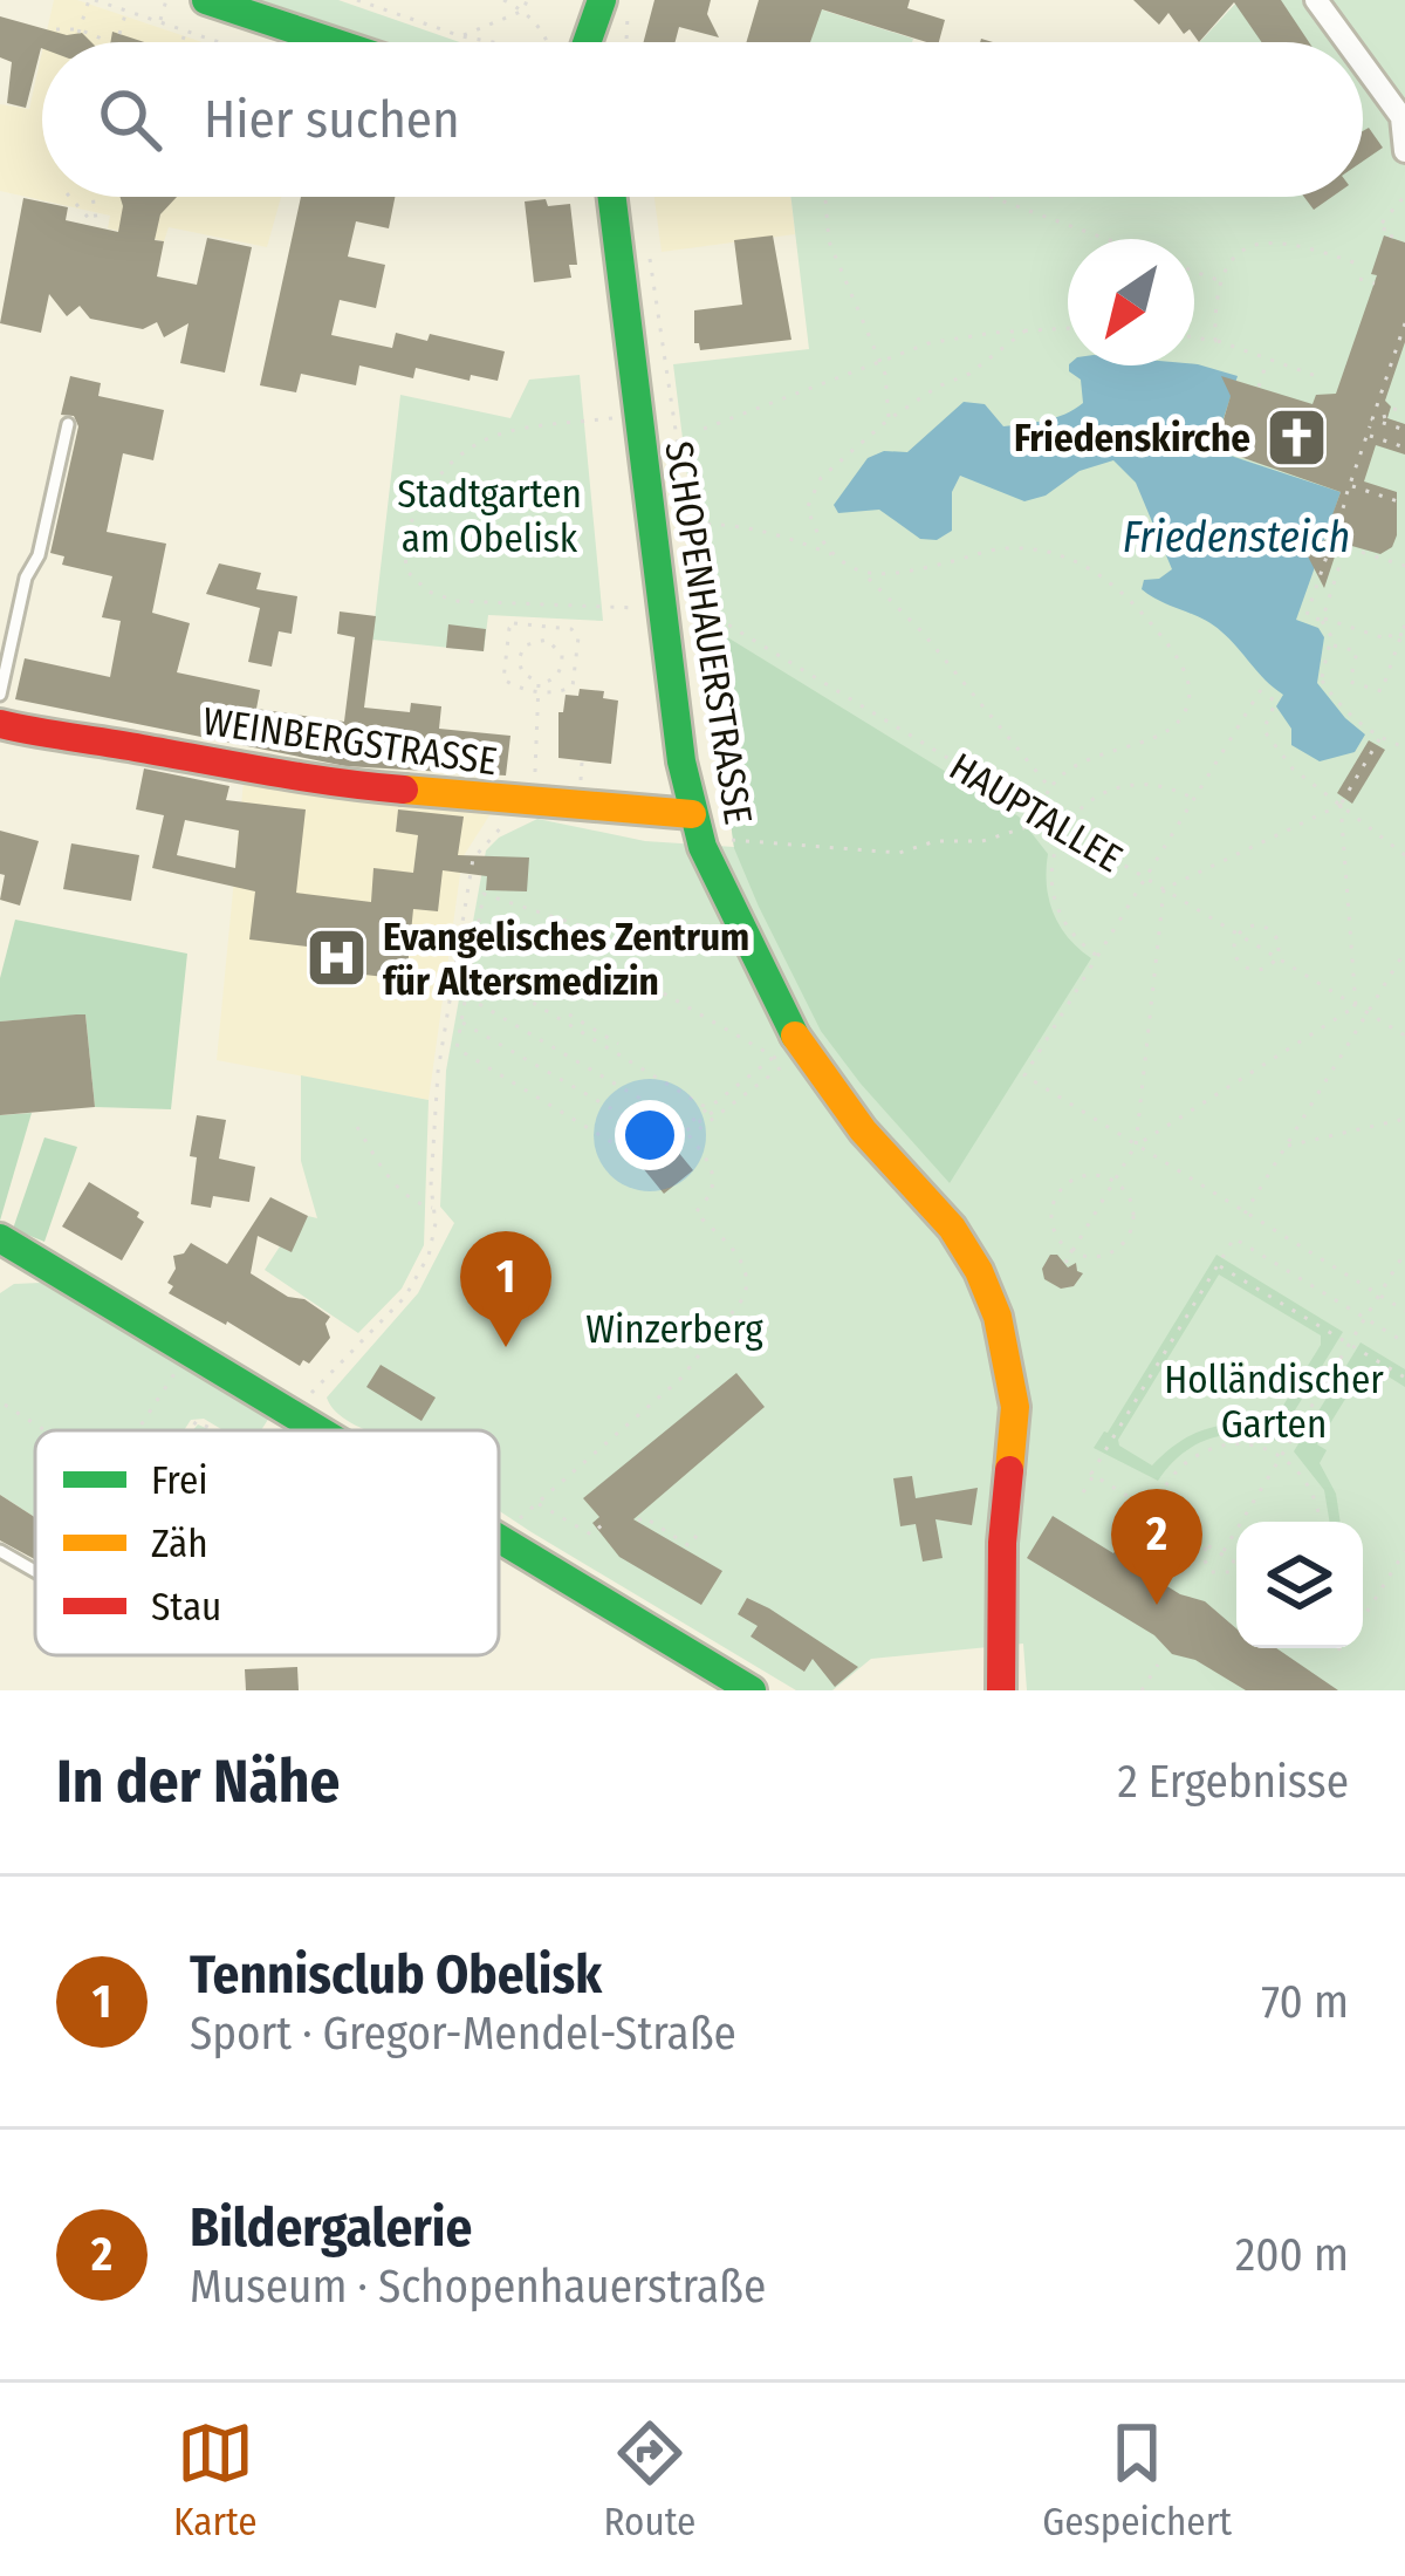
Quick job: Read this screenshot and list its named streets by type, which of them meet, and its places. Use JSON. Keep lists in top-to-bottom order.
{
  "streets": {
    "main road": ["SCHOPENHAUERSTRASSE", "WEINBERGSTRASSE"],
    "path": ["HAUPTALLEE"]
  },
  "crossings": [
    ["SCHOPENHAUERSTRASSE", "WEINBERGSTRASSE"],
    ["SCHOPENHAUERSTRASSE", "HAUPTALLEE"]
  ],
  "water": ["Friedensteich"],
  "parks": ["Stadtgarten am Obelisk", "Winzerberg", "Holländischer Garten"],
  "places": {
    "church": ["Friedenskirche"],
    "hospital": ["Evangelisches Zentrum für Altersmedizin"]
  },
  "legend": ["Frei", "Zäh", "Stau"],
  "north": "bottom left",
  "page": {
    "search": "Hier suchen",
    "pins": ["1", "2"],
    "heading": ["In der Nähe", "2 Ergebnisse"],
    "list": [
      {
        "mark": "1",
        "name": "Tennisclub Obelisk",
        "note": "Sport · Gregor-Mendel-Straße",
        "value": "70 m"
      },
      {
        "mark": "2",
        "name": "Bildergalerie",
        "note": "Museum · Schopenhauerstraße",
        "value": "200 m"
      }
    ],
    "nav": ["Karte", "Route", "Gespeichert"]
  }
}
